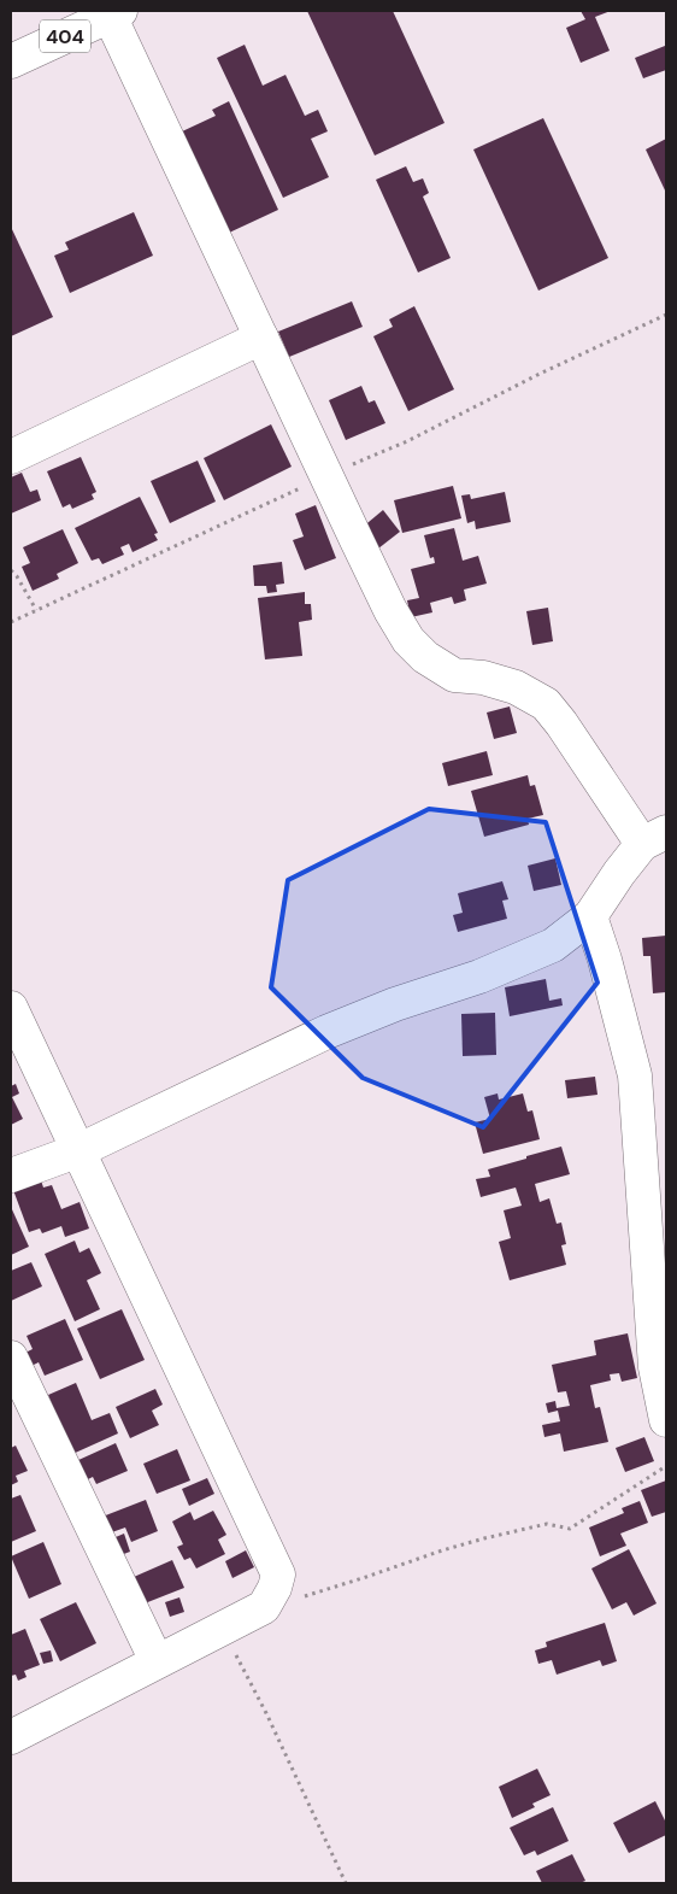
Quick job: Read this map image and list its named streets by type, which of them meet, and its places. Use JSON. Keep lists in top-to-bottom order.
{
  "streets": {
    "main road": ["404"]
  }
}
